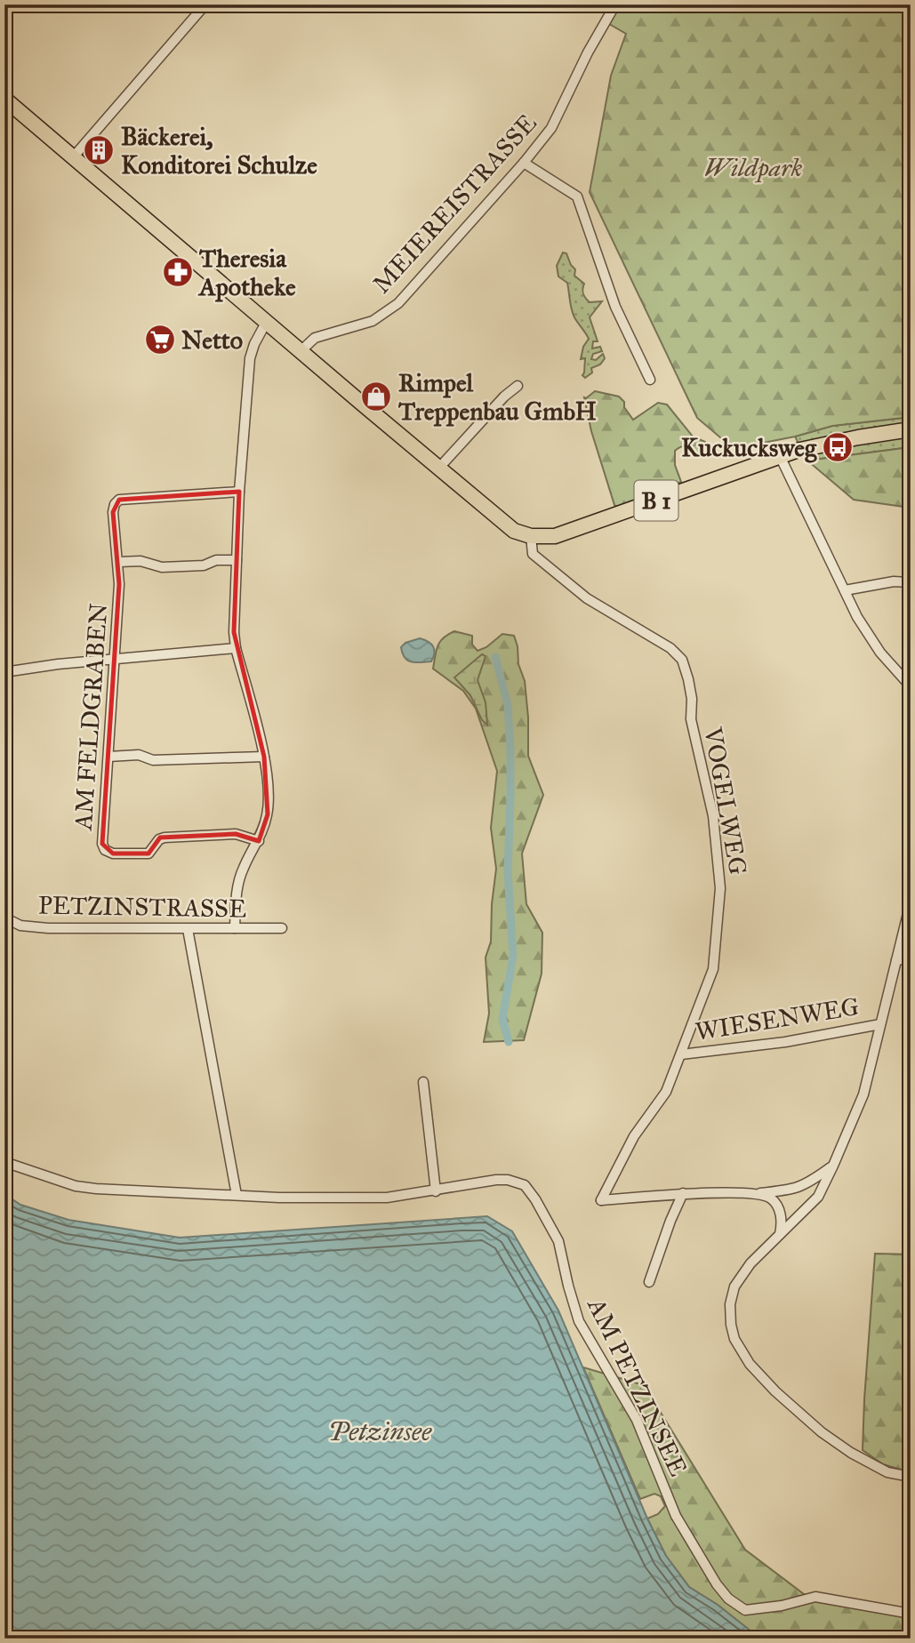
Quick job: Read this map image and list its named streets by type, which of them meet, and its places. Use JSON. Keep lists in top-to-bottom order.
{
  "streets": {
    "main road": ["B 1"],
    "street": [
      "MEIEREISTRASSE",
      "AM FELDGRABEN",
      "VOGELWEG",
      "PETZINSTRASSE",
      "WIESENWEG",
      "AM PETZINSEE"
    ]
  },
  "crossings": [
    ["MEIEREISTRASSE", "B 1"],
    ["B 1", "VOGELWEG"],
    ["VOGELWEG", "WIESENWEG"]
  ],
  "water": ["Petzinsee"],
  "parks": ["Wildpark"],
  "places": {
    "building": ["Bäckerei, Konditorei Schulze"],
    "pharmacy": ["Theresia Apotheke"],
    "supermarket": ["Netto"],
    "shop": ["Rimpel Treppenbau GmbH"],
    "bus stop": ["Kuckucksweg"]
  }
}
